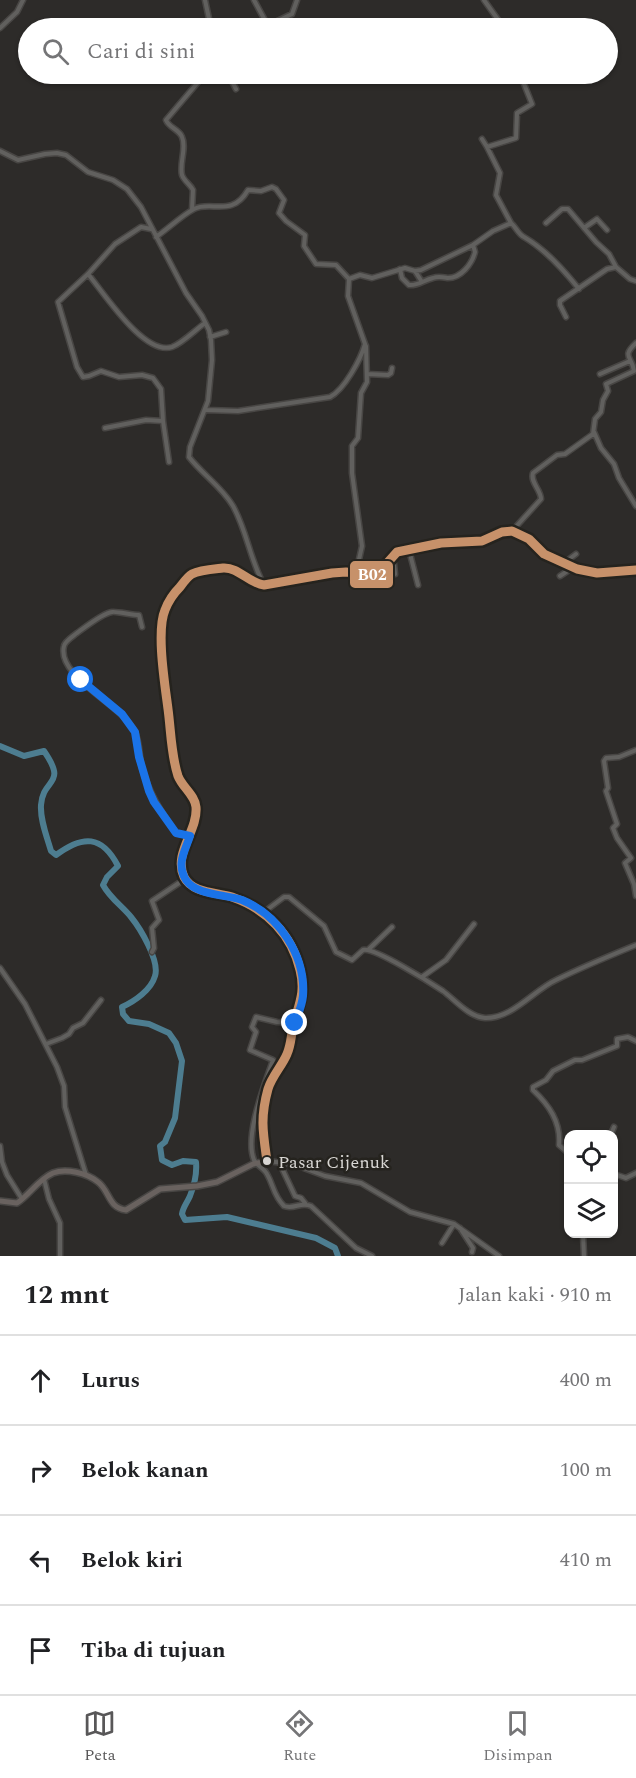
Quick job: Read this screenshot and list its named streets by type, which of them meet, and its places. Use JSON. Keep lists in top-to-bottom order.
{
  "places": ["Pasar Cijenuk"],
  "lines": ["transit line B02"],
  "page": {
    "search": "Cari di sini",
    "heading": ["12 mnt", "Jalan kaki · 910 m"],
    "list": [
      ["Lurus", "400 m"],
      ["Belok kanan", "100 m"],
      ["Belok kiri", "410 m"],
      "Tiba di tujuan"
    ],
    "nav": ["Peta", "Rute", "Disimpan"]
  }
}
